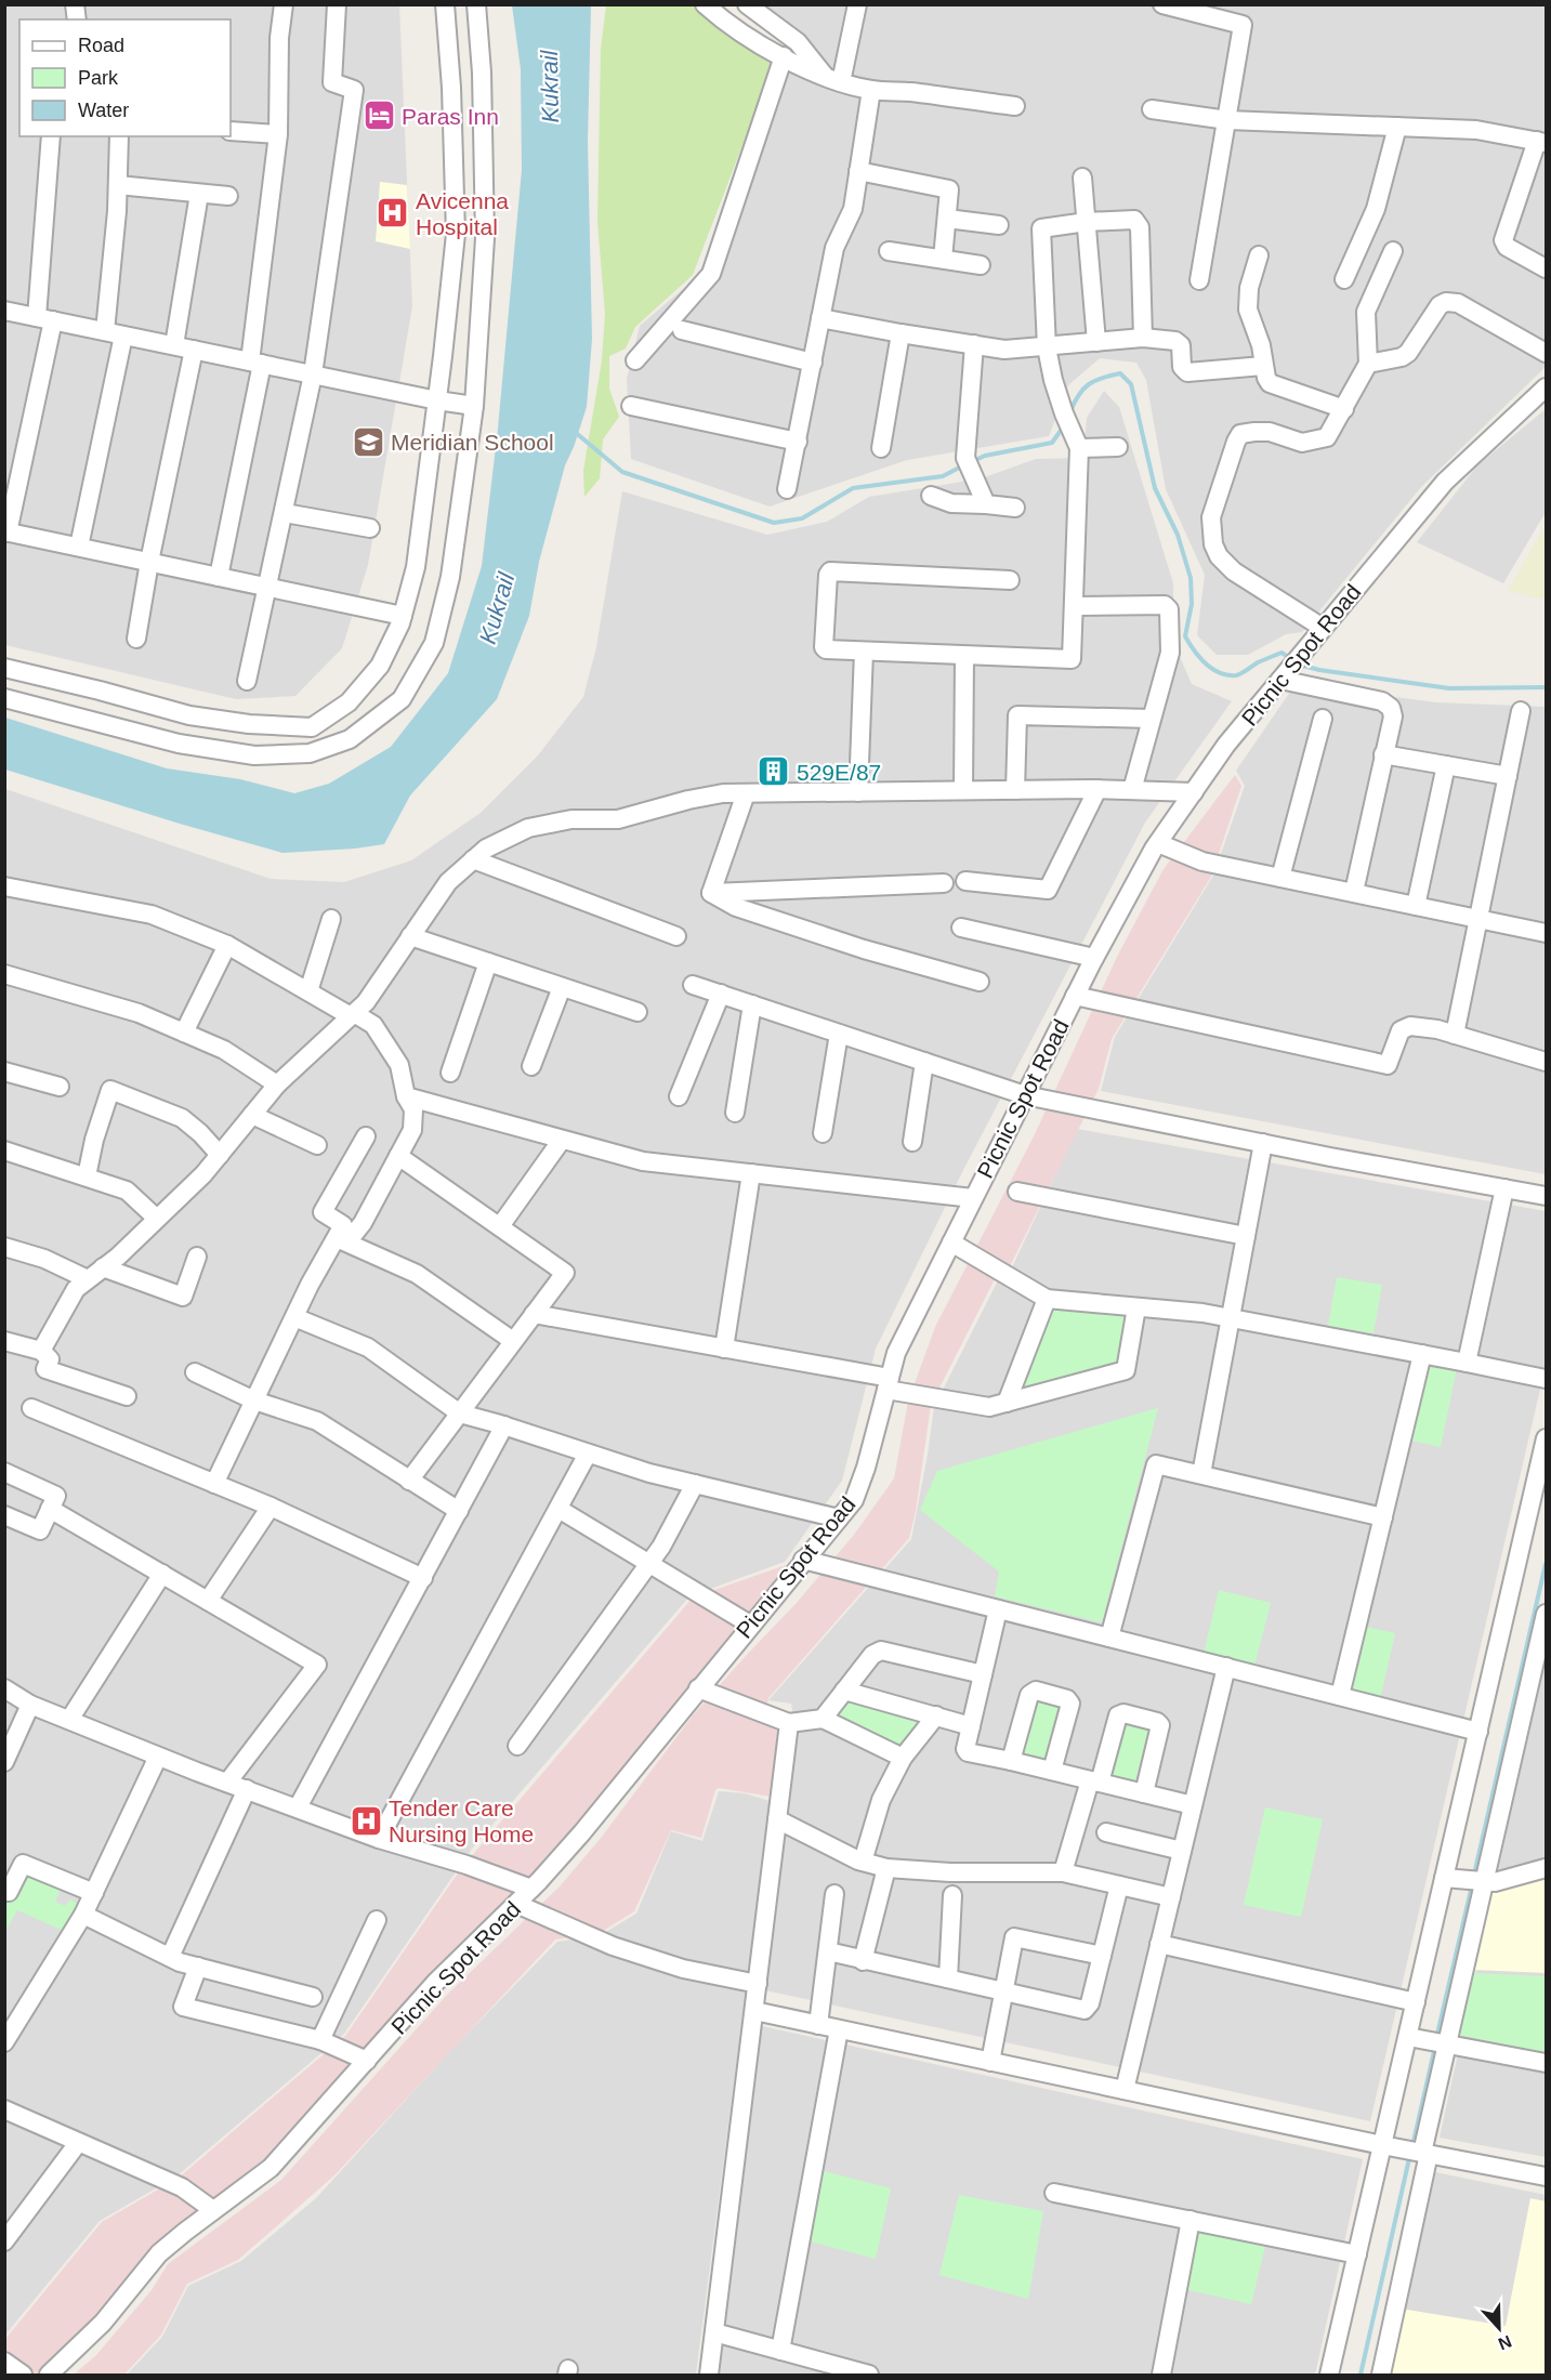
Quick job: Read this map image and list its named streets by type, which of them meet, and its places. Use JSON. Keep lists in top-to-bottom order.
{
  "streets": {
    "street": ["Picnic Spot Road"]
  },
  "water": ["Kukrail"],
  "places": {
    "hotel": ["Paras Inn"],
    "hospital": ["Avicenna Hospital", "Tender Care Nursing Home"],
    "school or university": ["Meridian School"],
    "building": ["529E/87"]
  },
  "legend": ["Road", "Park", "Water"],
  "north": "bottom"
}
